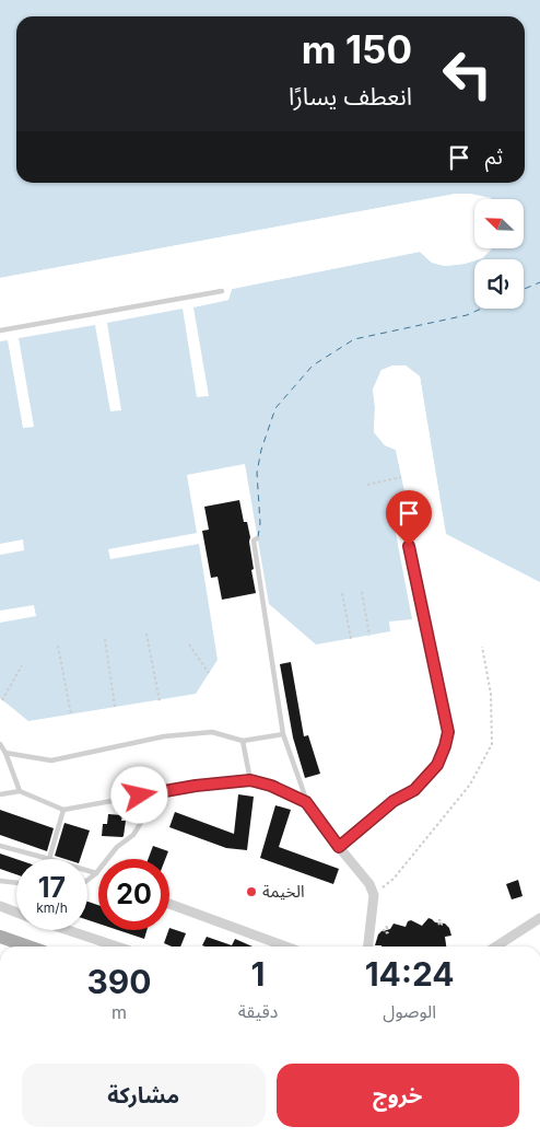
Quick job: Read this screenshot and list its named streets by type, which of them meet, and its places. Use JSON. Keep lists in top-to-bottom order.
{
  "places": ["الخيمة"],
  "north": "top left",
  "page": {
    "turn": ["150 m", "انعطف يسارًا"],
    "then": "ثم",
    "speed": "17 km/h",
    "limit": "20",
    "eta": [
      "14:24",
      "الوصول",
      "1",
      "دقيقة",
      "390",
      "m"
    ],
    "buttons": ["خروج", "مشاركة"]
  }
}
